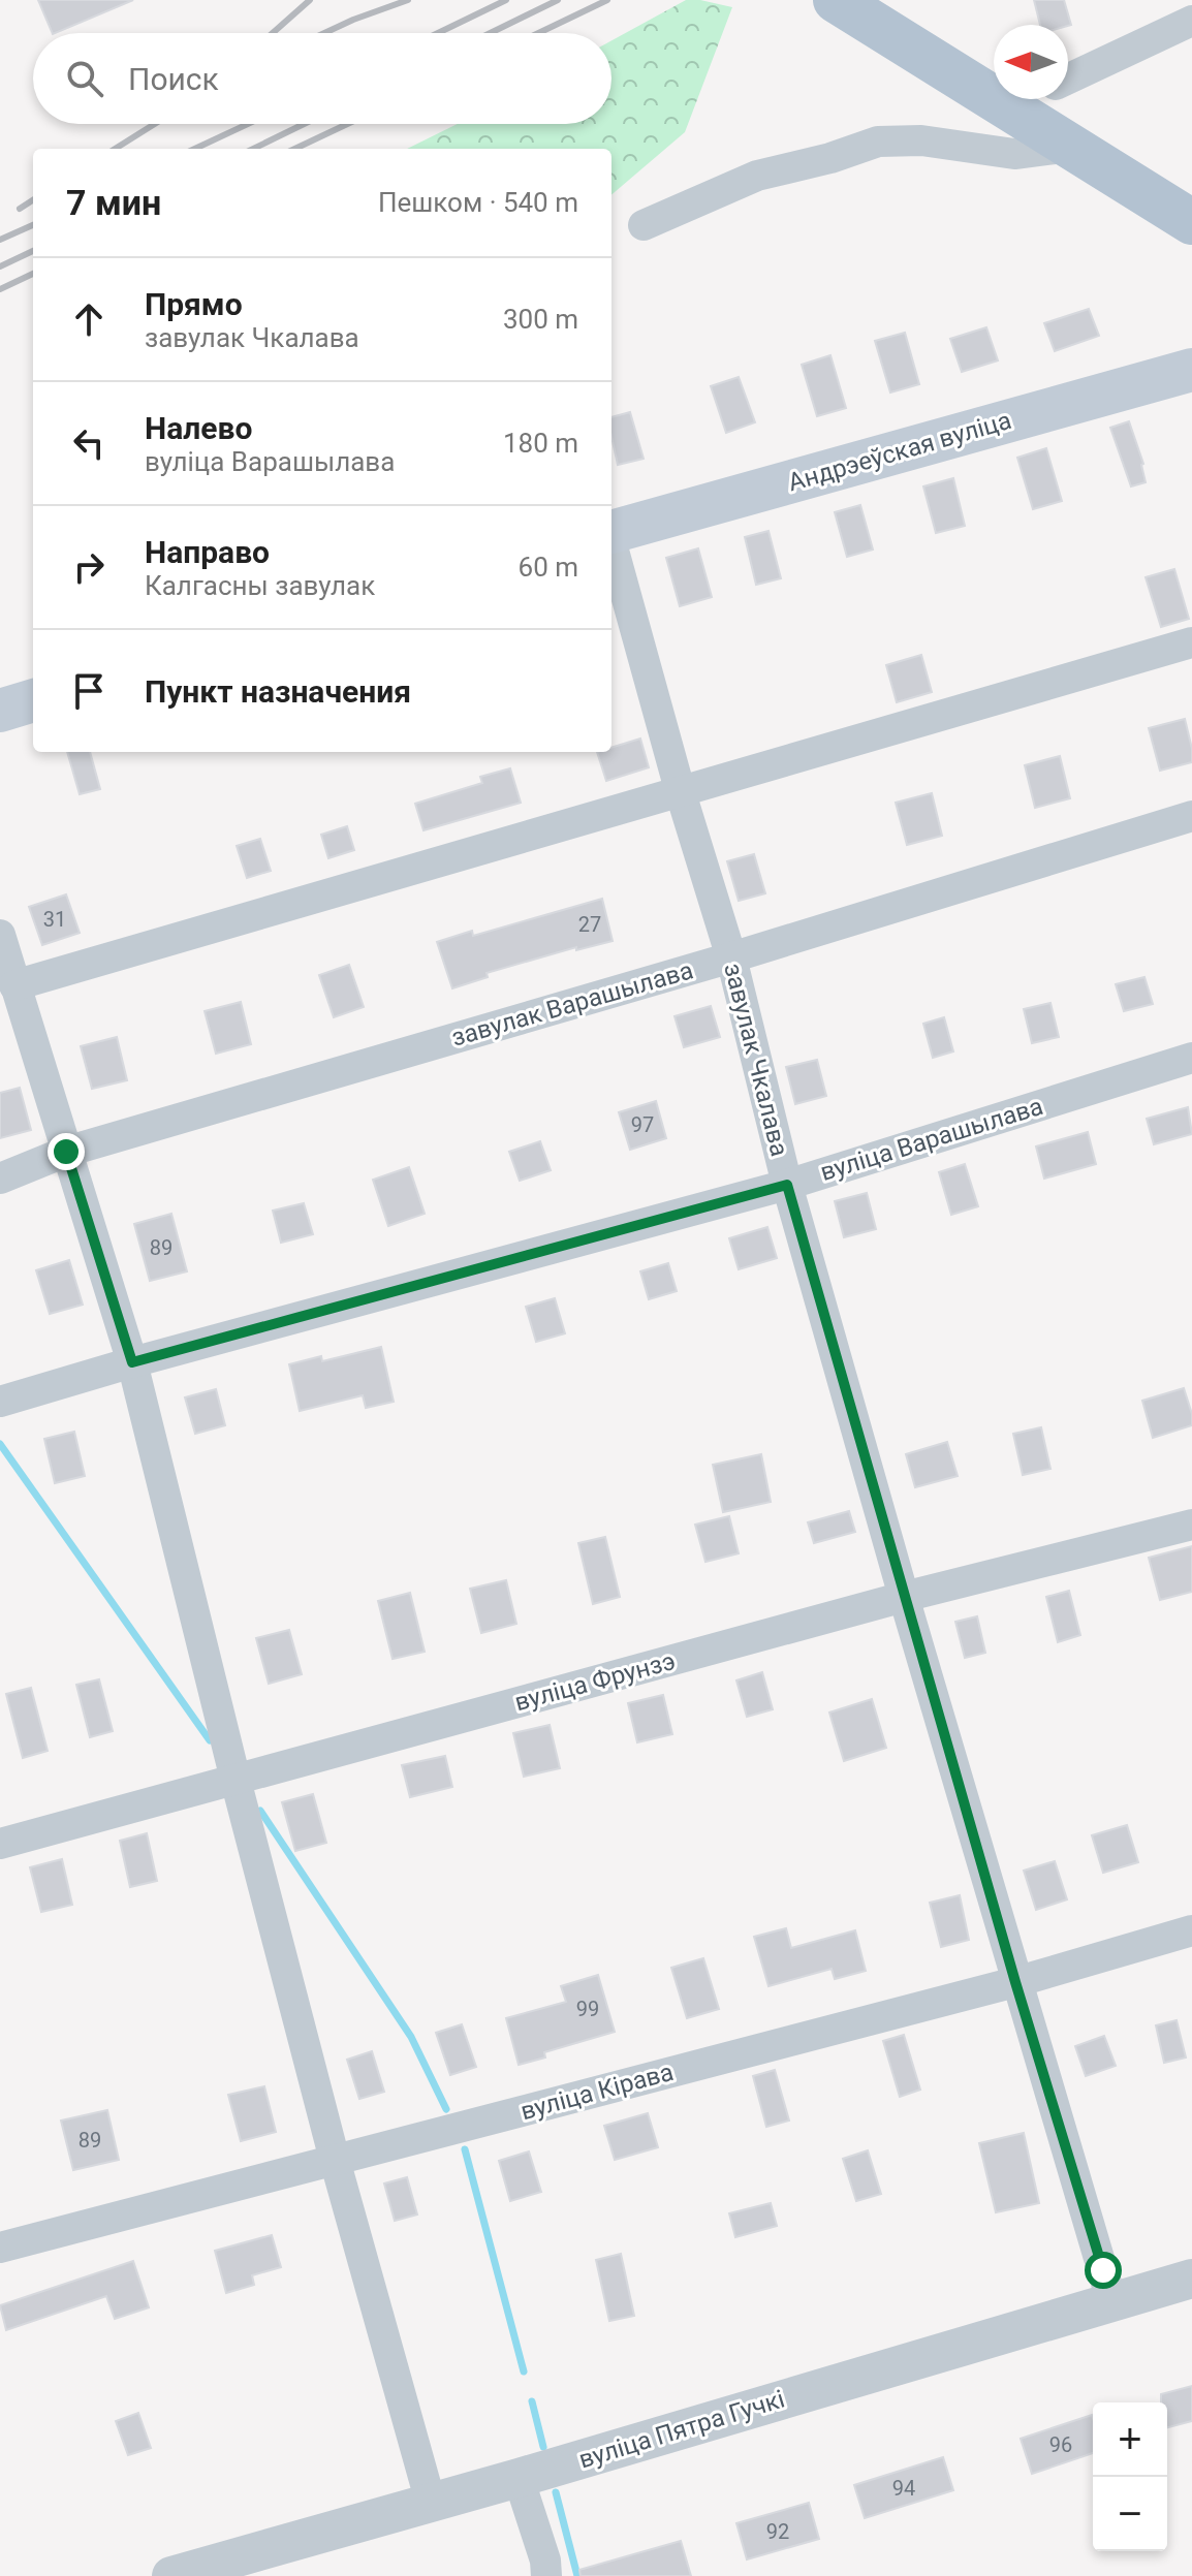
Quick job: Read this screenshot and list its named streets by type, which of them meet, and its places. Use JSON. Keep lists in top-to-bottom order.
{
  "streets": {
    "main road": ["Андрэеўская вуліца"],
    "street": [
      "завулак Варашылава",
      "завулак Чкалава",
      "вуліца Варашылава",
      "вуліца Фрунзэ",
      "вуліца Кірава",
      "вуліца Пятра Гучкі"
    ]
  },
  "crossings": [
    ["завулак Варашылава", "завулак Чкалава"],
    ["завулак Чкалава", "вуліца Варашылава"],
    ["завулак Чкалава", "вуліца Фрунзэ"],
    ["завулак Чкалава", "вуліца Кірава"],
    ["завулак Чкалава", "вуліца Пятра Гучкі"]
  ],
  "house_numbers": [
    "31",
    "27",
    "97",
    "89",
    "99",
    "89",
    "96",
    "94",
    "92"
  ],
  "north": "left",
  "page": {
    "search": "Поиск",
    "heading": ["7 мин", "Пешком · 540 m"],
    "list": [
      ["Прямо", "завулак Чкалава", "300 m"],
      ["Налево", "вуліца Варашылава", "180 m"],
      ["Направо", "Калгасны завулак", "60 m"],
      "Пункт назначения"
    ],
    "map_buttons": ["+", "−"]
  }
}
